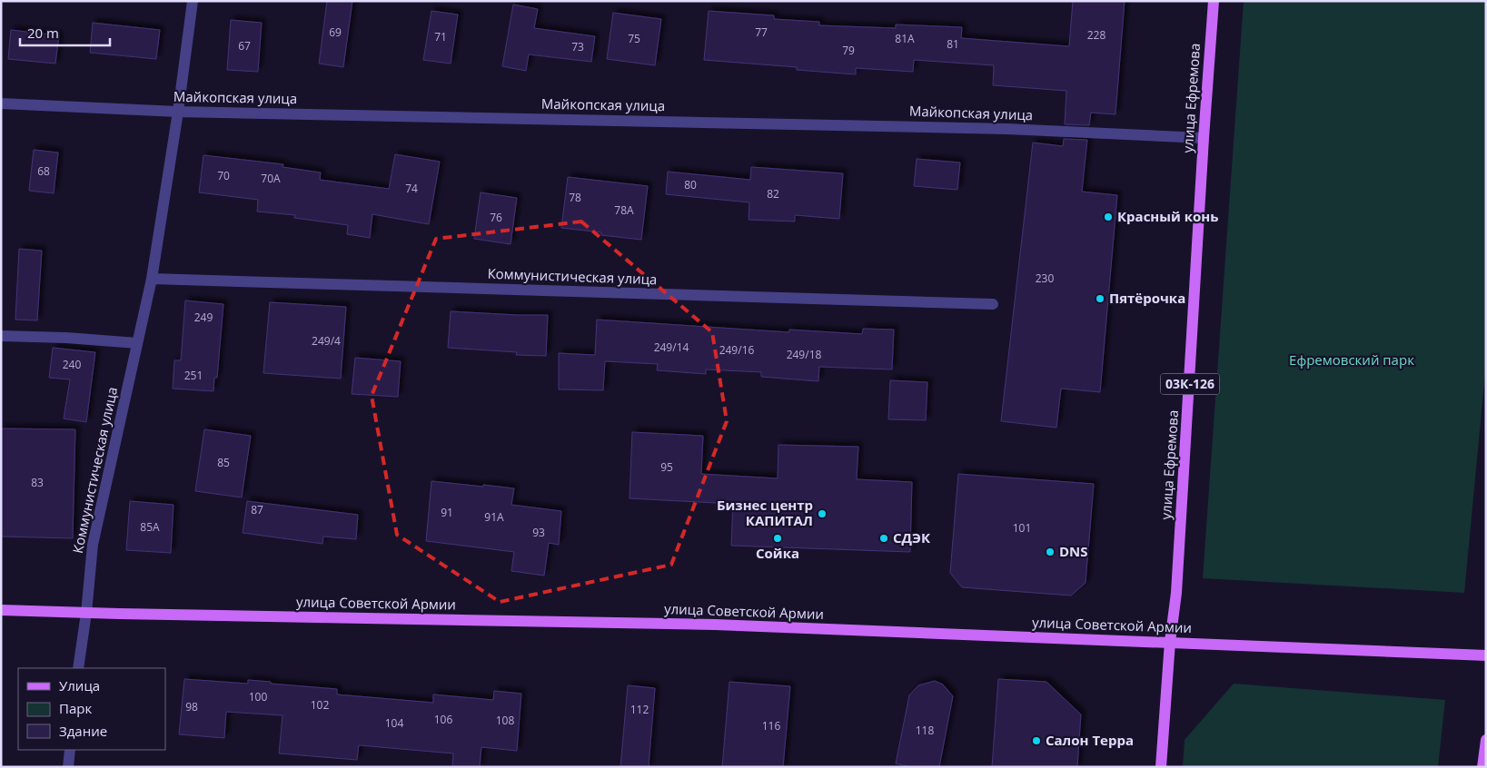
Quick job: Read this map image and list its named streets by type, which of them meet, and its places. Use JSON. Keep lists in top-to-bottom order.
{
  "streets": {
    "main road": ["улица Ефремова", "03К-126", "улица Советской Армии"],
    "street": ["Майкопская улица", "Коммунистическая улица"]
  },
  "crossings": [
    ["Майкопская улица", "улица Ефремова"],
    ["Майкопская улица", "Коммунистическая улица"],
    ["улица Ефремова", "улица Советской Армии"],
    ["Коммунистическая улица", "улица Советской Армии"]
  ],
  "parks": ["Ефремовский парк"],
  "places": [
    "Красный конь",
    "Пятёрочка",
    "Бизнес центр КАПИТАЛ",
    "Сойка",
    "СДЭК",
    "DNS",
    "Салон Терра"
  ],
  "house_numbers": [
    "69",
    "77",
    "228",
    "71",
    "75",
    "81А",
    "81",
    "67",
    "73",
    "79",
    "68",
    "70",
    "70А",
    "80",
    "74",
    "82",
    "78",
    "78А",
    "76",
    "230",
    "249",
    "249/4",
    "249/14",
    "249/16",
    "249/18",
    "240",
    "251",
    "85",
    "95",
    "83",
    "87",
    "91",
    "91А",
    "85А",
    "101",
    "93",
    "100",
    "102",
    "98",
    "112",
    "106",
    "108",
    "104",
    "116",
    "118"
  ],
  "legend": ["Улица", "Парк", "Здание"],
  "scale_bar": "20 m"
}
